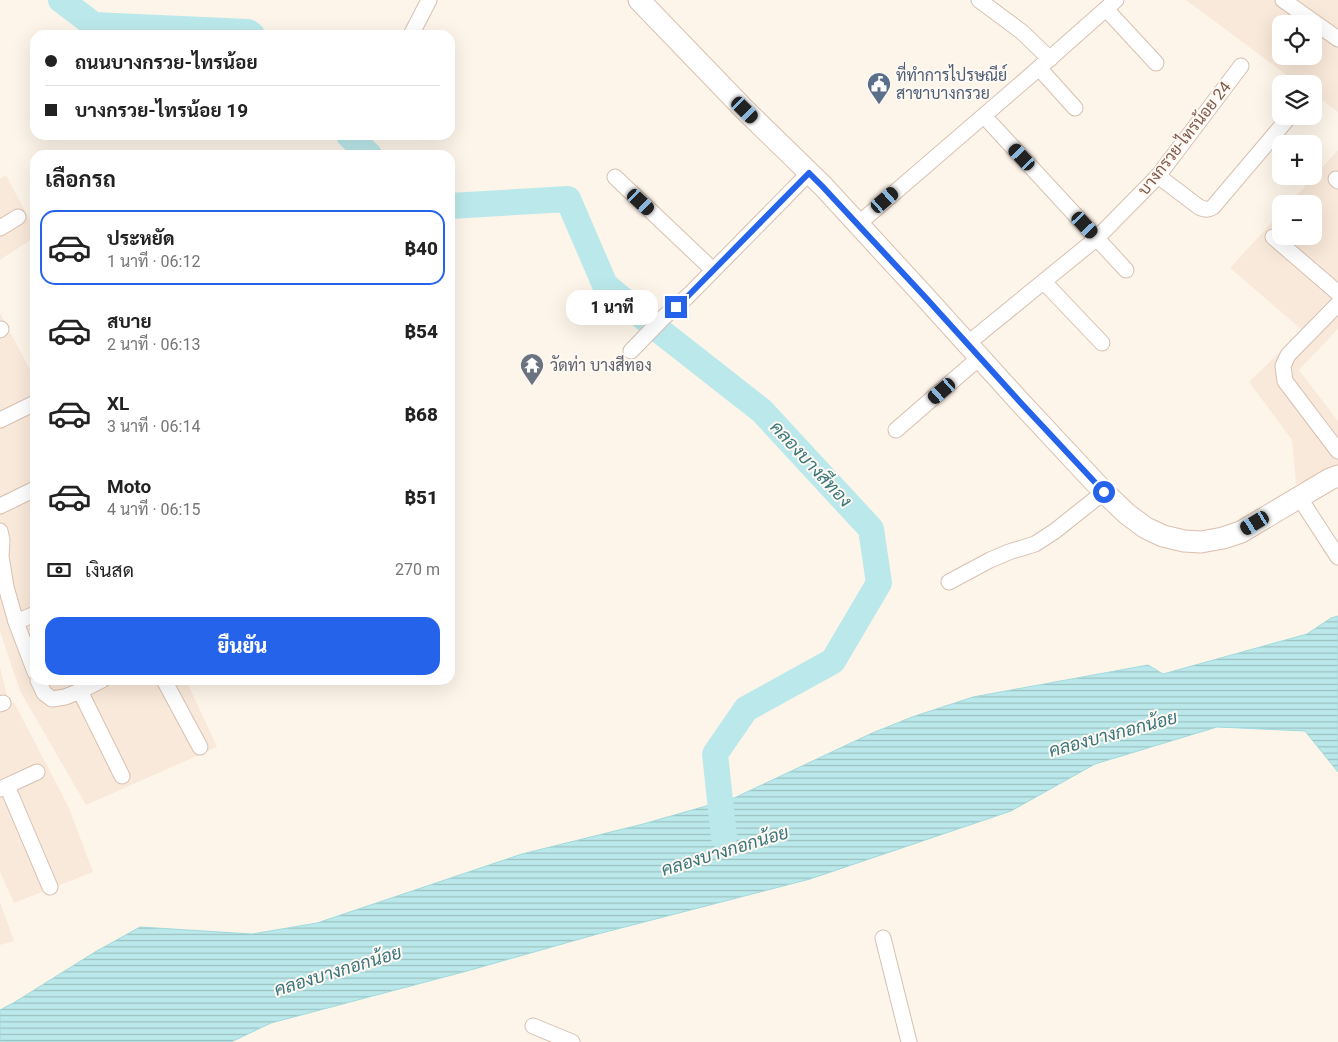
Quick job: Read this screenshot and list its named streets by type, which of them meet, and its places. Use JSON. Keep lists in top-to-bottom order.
{
  "streets": {
    "street": ["บางกรวย-ไทรน้อย 24"]
  },
  "water": ["คลองบางสีทอง", "คลองบางกอกน้อย"],
  "places": {
    "public building": ["ที่ทำการไปรษณีย์ สาขาบางกรวย"],
    "temple": ["วัดท่า บางสีทอง"]
  },
  "page": {
    "map_buttons": ["+", "−"],
    "banner": ["ถนนบางกรวย-ไทรน้อย", "บางกรวย-ไทรน้อย 19"],
    "heading": "เลือกรถ",
    "list": [
      {
        "name": "ประหยัด",
        "note": "1 นาที · 06:12",
        "value": "฿40"
      },
      {
        "name": "สบาย",
        "note": "2 นาที · 06:13",
        "value": "฿54"
      },
      {
        "name": "XL",
        "note": "3 นาที · 06:14",
        "value": "฿68"
      },
      {
        "name": "Moto",
        "note": "4 นาที · 06:15",
        "value": "฿51"
      }
    ],
    "bubble": "1 นาที",
    "pay": ["เงินสด", "270 m"],
    "buttons": "ยืนยัน"
  }
}
